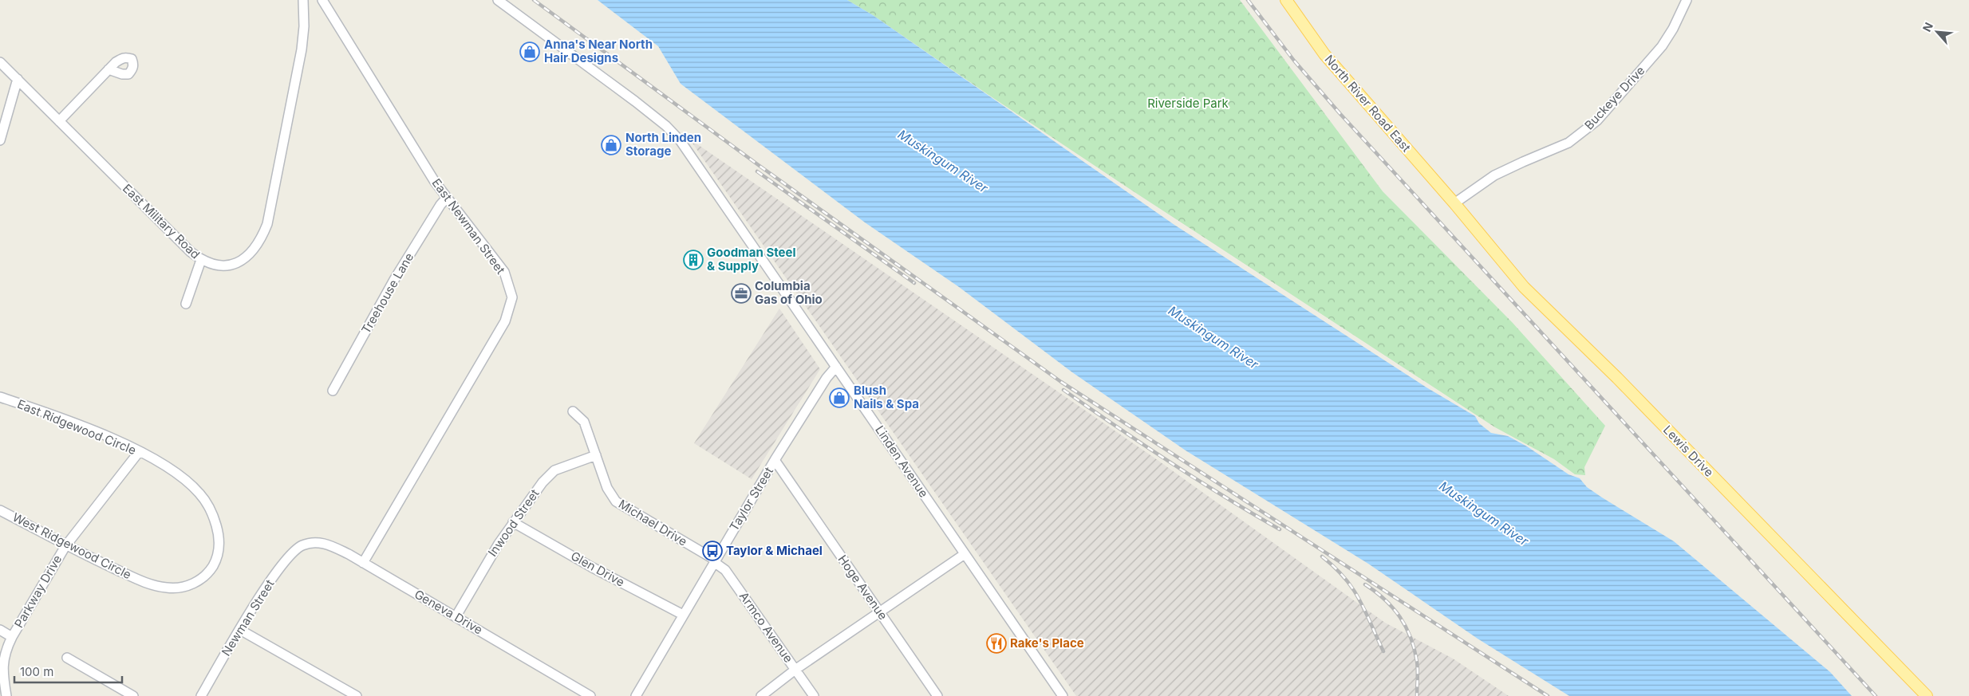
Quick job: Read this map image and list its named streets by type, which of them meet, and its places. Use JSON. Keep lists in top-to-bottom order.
{
  "streets": {
    "main road": ["North River Road East", "Lewis Drive"],
    "street": [
      "Buckeye Drive",
      "East Military Road",
      "East Newman Street",
      "Treehouse Lane",
      "East Ridgewood Circle",
      "Linden Avenue",
      "Taylor Street",
      "Inwood Street",
      "Michael Drive",
      "West Ridgewood Circle",
      "Glen Drive",
      "Hoge Avenue",
      "Parkway Drive",
      "Geneva Drive",
      "Newman Street",
      "Armco Avenue"
    ]
  },
  "crossings": [
    ["Buckeye Drive", "North River Road East"],
    ["Buckeye Drive", "Lewis Drive"],
    ["North River Road East", "Lewis Drive"],
    ["East Newman Street", "Treehouse Lane"],
    ["East Newman Street", "Geneva Drive"],
    ["East Ridgewood Circle", "West Ridgewood Circle"],
    ["East Ridgewood Circle", "Parkway Drive"],
    ["Linden Avenue", "Taylor Street"],
    ["Taylor Street", "Michael Drive"],
    ["Taylor Street", "Glen Drive"],
    ["Taylor Street", "Hoge Avenue"],
    ["Taylor Street", "Armco Avenue"],
    ["Inwood Street", "Michael Drive"],
    ["Inwood Street", "Glen Drive"],
    ["Inwood Street", "Geneva Drive"],
    ["Michael Drive", "Armco Avenue"],
    ["West Ridgewood Circle", "Parkway Drive"],
    ["Geneva Drive", "Newman Street"]
  ],
  "water": ["Muskingum River"],
  "parks": ["Riverside Park"],
  "places": {
    "shop": ["Anna's Near North Hair Designs", "North Linden Storage", "Blush Nails & Spa"],
    "building": ["Goodman Steel & Supply"],
    "office": ["Columbia Gas of Ohio"],
    "bus stop": ["Taylor & Michael"],
    "restaurant": ["Rake's Place"]
  },
  "scale_bar": "100 m",
  "north": "top left"
}
